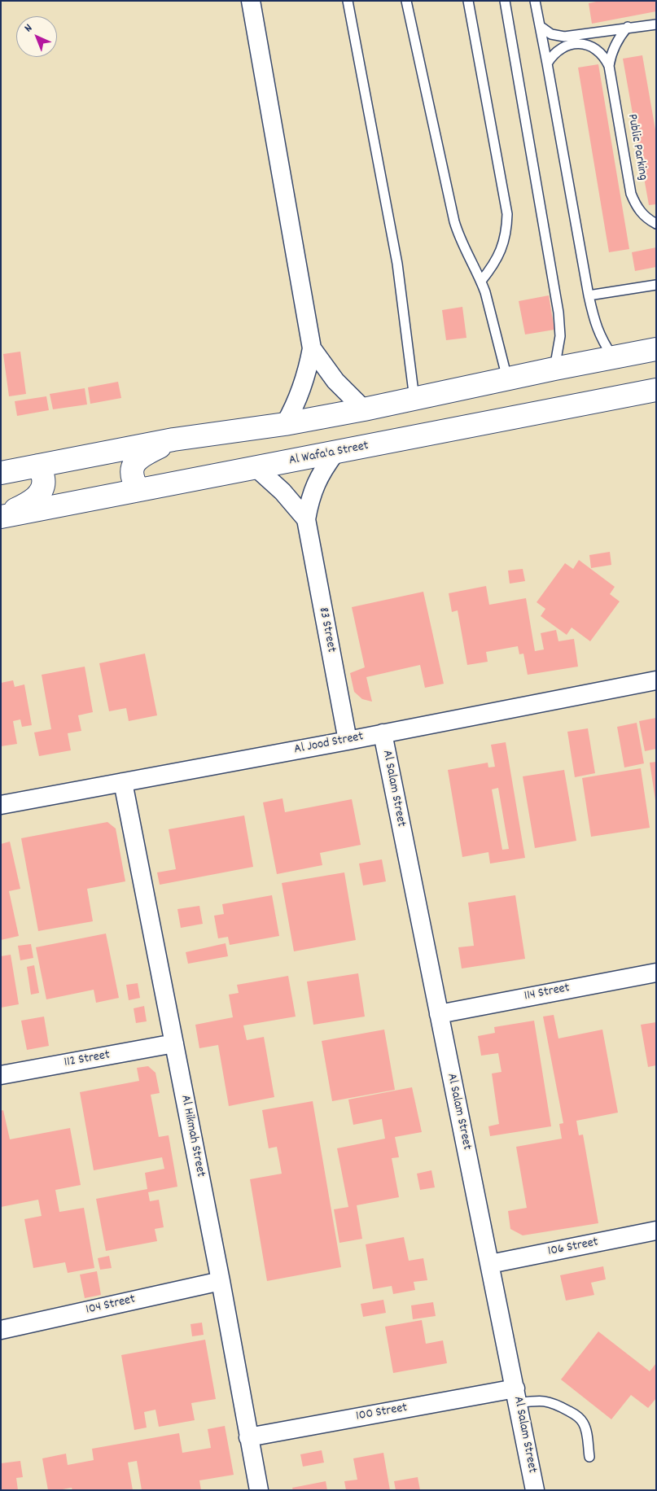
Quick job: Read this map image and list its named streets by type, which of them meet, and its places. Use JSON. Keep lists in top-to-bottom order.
{
  "streets": {
    "street": [
      "Al Wafa'a Street",
      "83 Street",
      "Al Jood Street",
      "Al Salam Street",
      "114 Street",
      "112 Street",
      "Al Hikmah Street",
      "106 Street",
      "104 Street",
      "100 Street"
    ],
    "lane": ["Public Parking"]
  },
  "crossings": [
    ["Al Wafa'a Street", "83 Street"],
    ["83 Street", "Al Jood Street"],
    ["Al Jood Street", "Al Salam Street"],
    ["Al Jood Street", "Al Hikmah Street"],
    ["Al Salam Street", "114 Street"],
    ["Al Salam Street", "106 Street"],
    ["Al Salam Street", "100 Street"],
    ["112 Street", "Al Hikmah Street"],
    ["Al Hikmah Street", "104 Street"],
    ["Al Hikmah Street", "100 Street"]
  ],
  "north": "top left"
}
